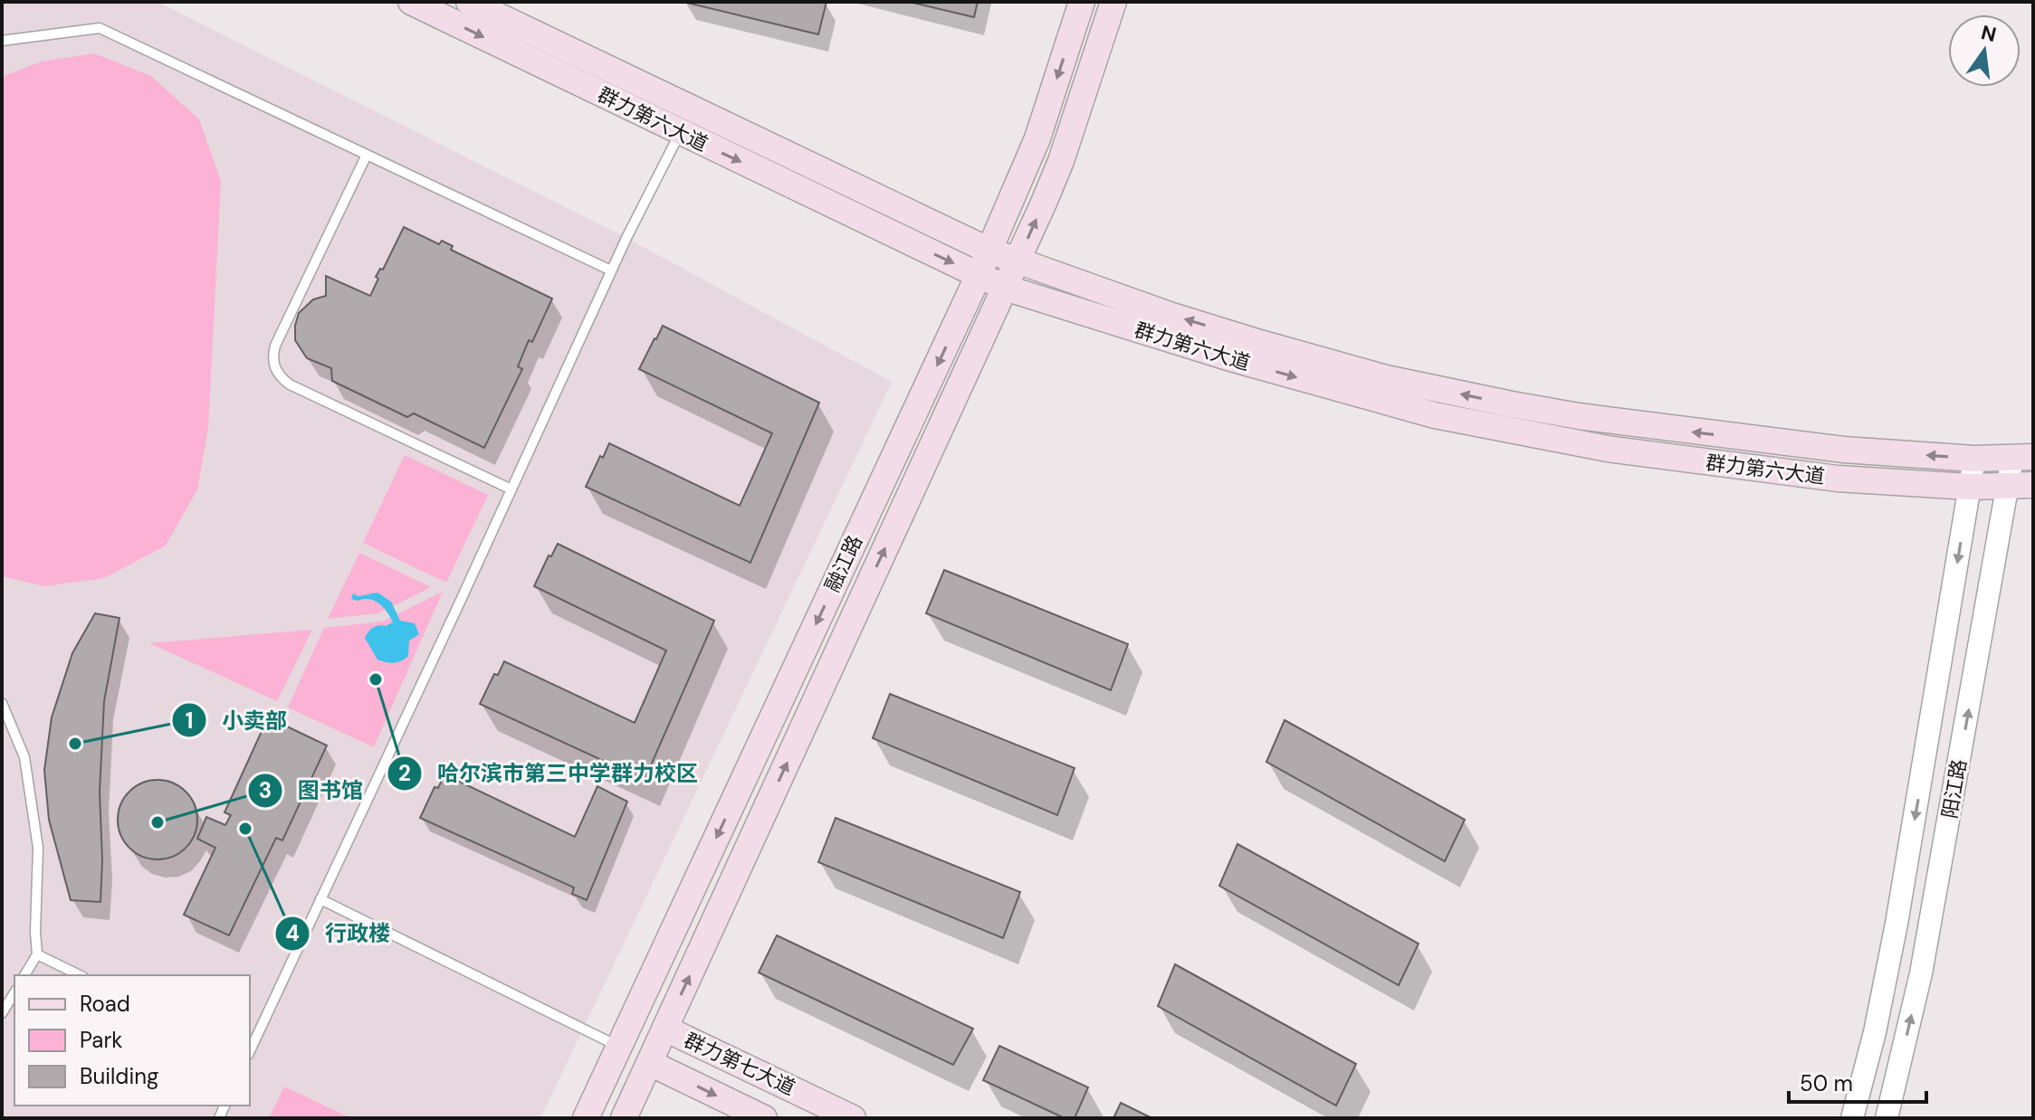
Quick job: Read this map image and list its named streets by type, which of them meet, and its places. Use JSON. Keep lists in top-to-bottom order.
{
  "streets": {
    "main road": ["群力第六大道", "融江路", "群力第七大道"],
    "street": ["阳江路"]
  },
  "crossings": [
    ["群力第六大道", "融江路"],
    ["群力第六大道", "阳江路"],
    ["融江路", "群力第七大道"]
  ],
  "places": [
    "哈尔滨市第三中学群力校区",
    "小卖部",
    "图书馆",
    "行政楼"
  ],
  "legend": ["Road", "Park", "Building"],
  "scale_bar": "50 m",
  "north": "top"
}
